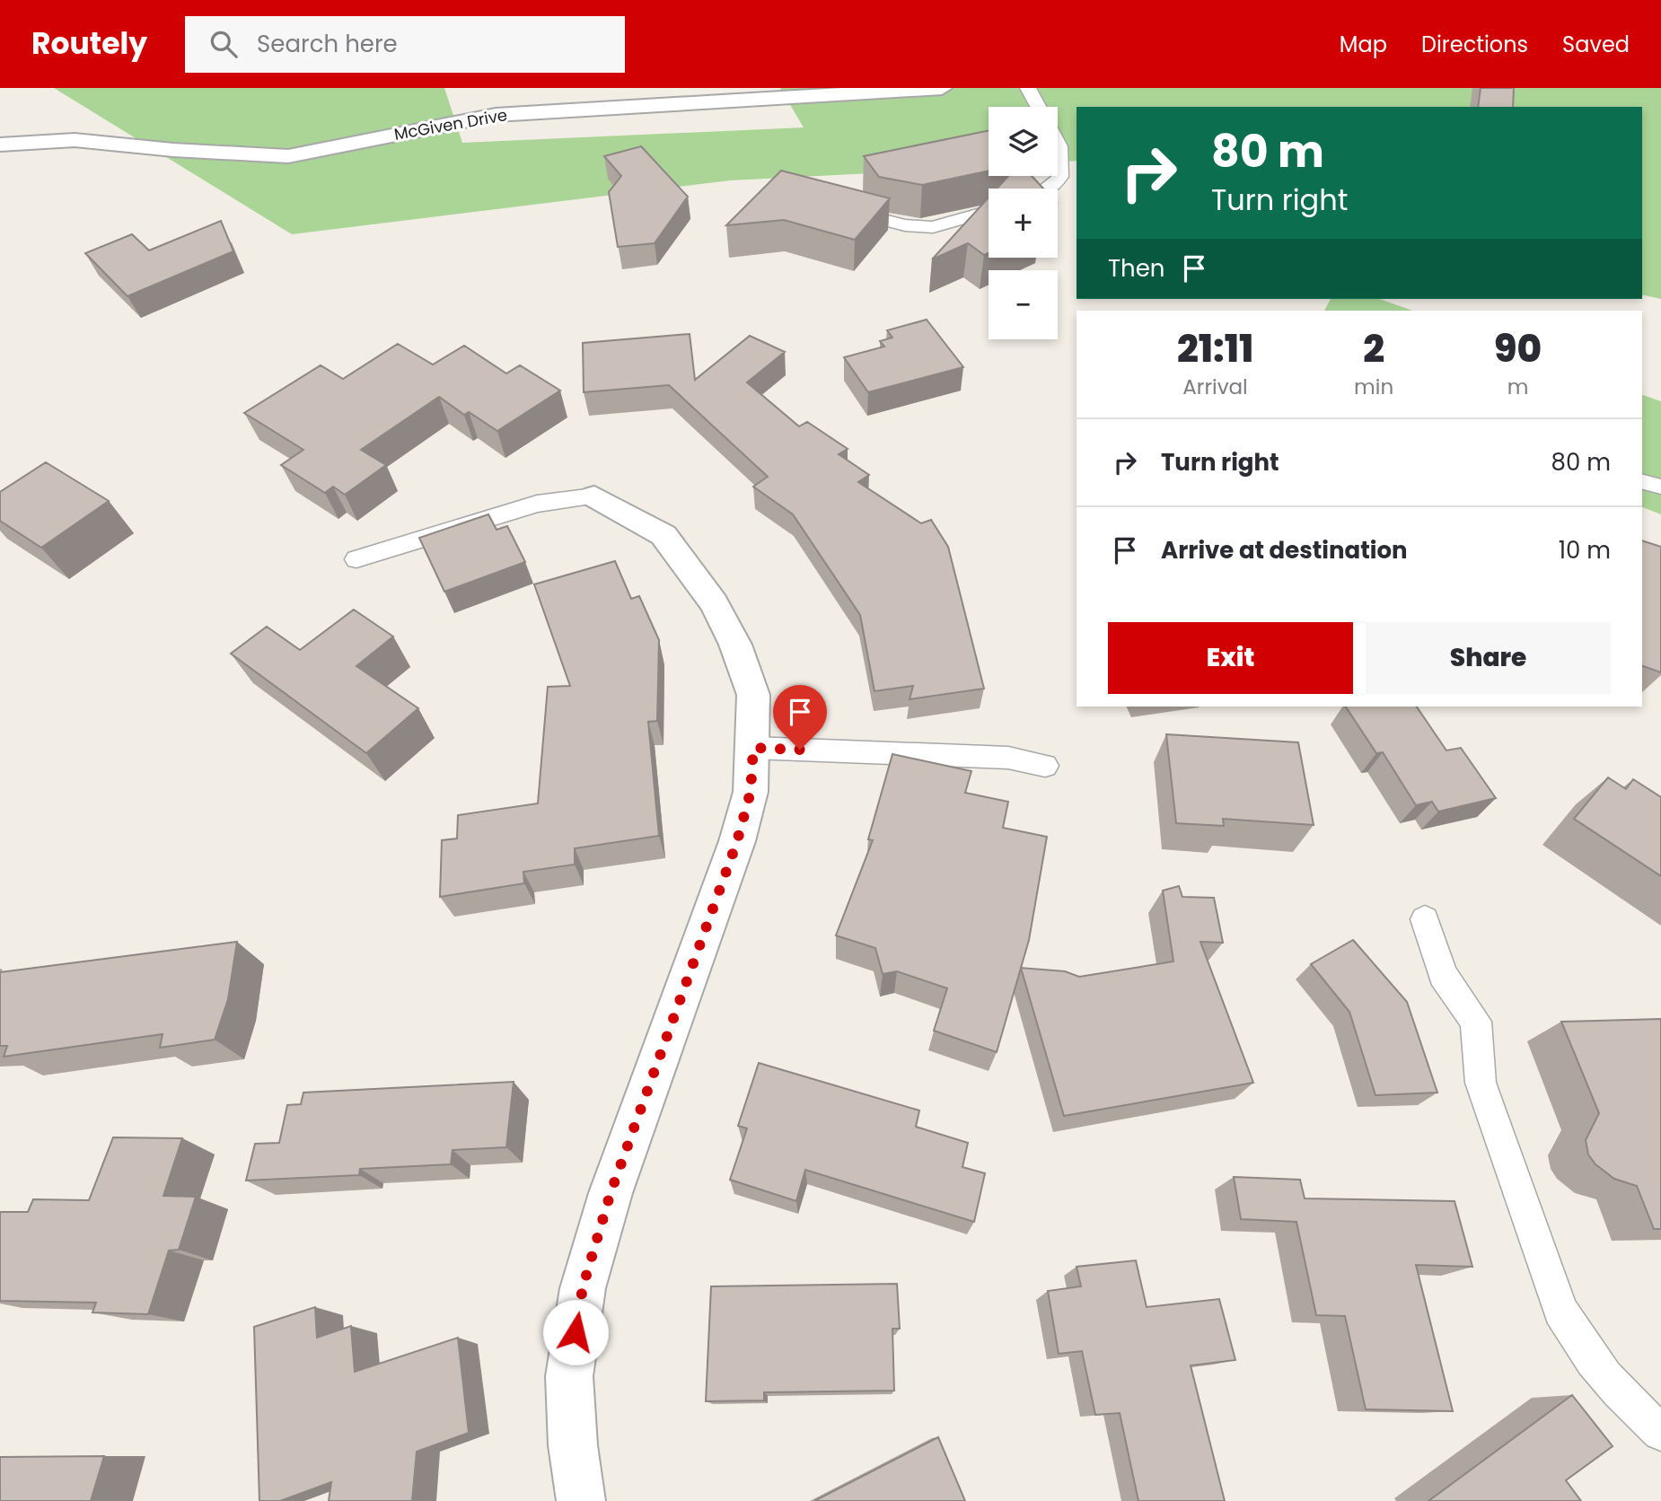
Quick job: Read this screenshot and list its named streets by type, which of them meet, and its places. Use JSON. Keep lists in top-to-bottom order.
{
  "streets": {
    "street": ["McGiven Drive"]
  },
  "page": {
    "header": "Routely",
    "search": "Search here",
    "nav": ["Map", "Directions", "Saved"],
    "map_buttons": ["+", "−"],
    "turn": ["80 m", "Turn right"],
    "then": "Then",
    "eta": [
      "21:11",
      "Arrival",
      "2",
      "min",
      "90",
      "m"
    ],
    "list": [
      {
        "name": "Turn right",
        "value": "80 m"
      },
      {
        "name": "Arrive at destination",
        "value": "10 m"
      }
    ],
    "buttons": ["Exit", "Share"]
  }
}
